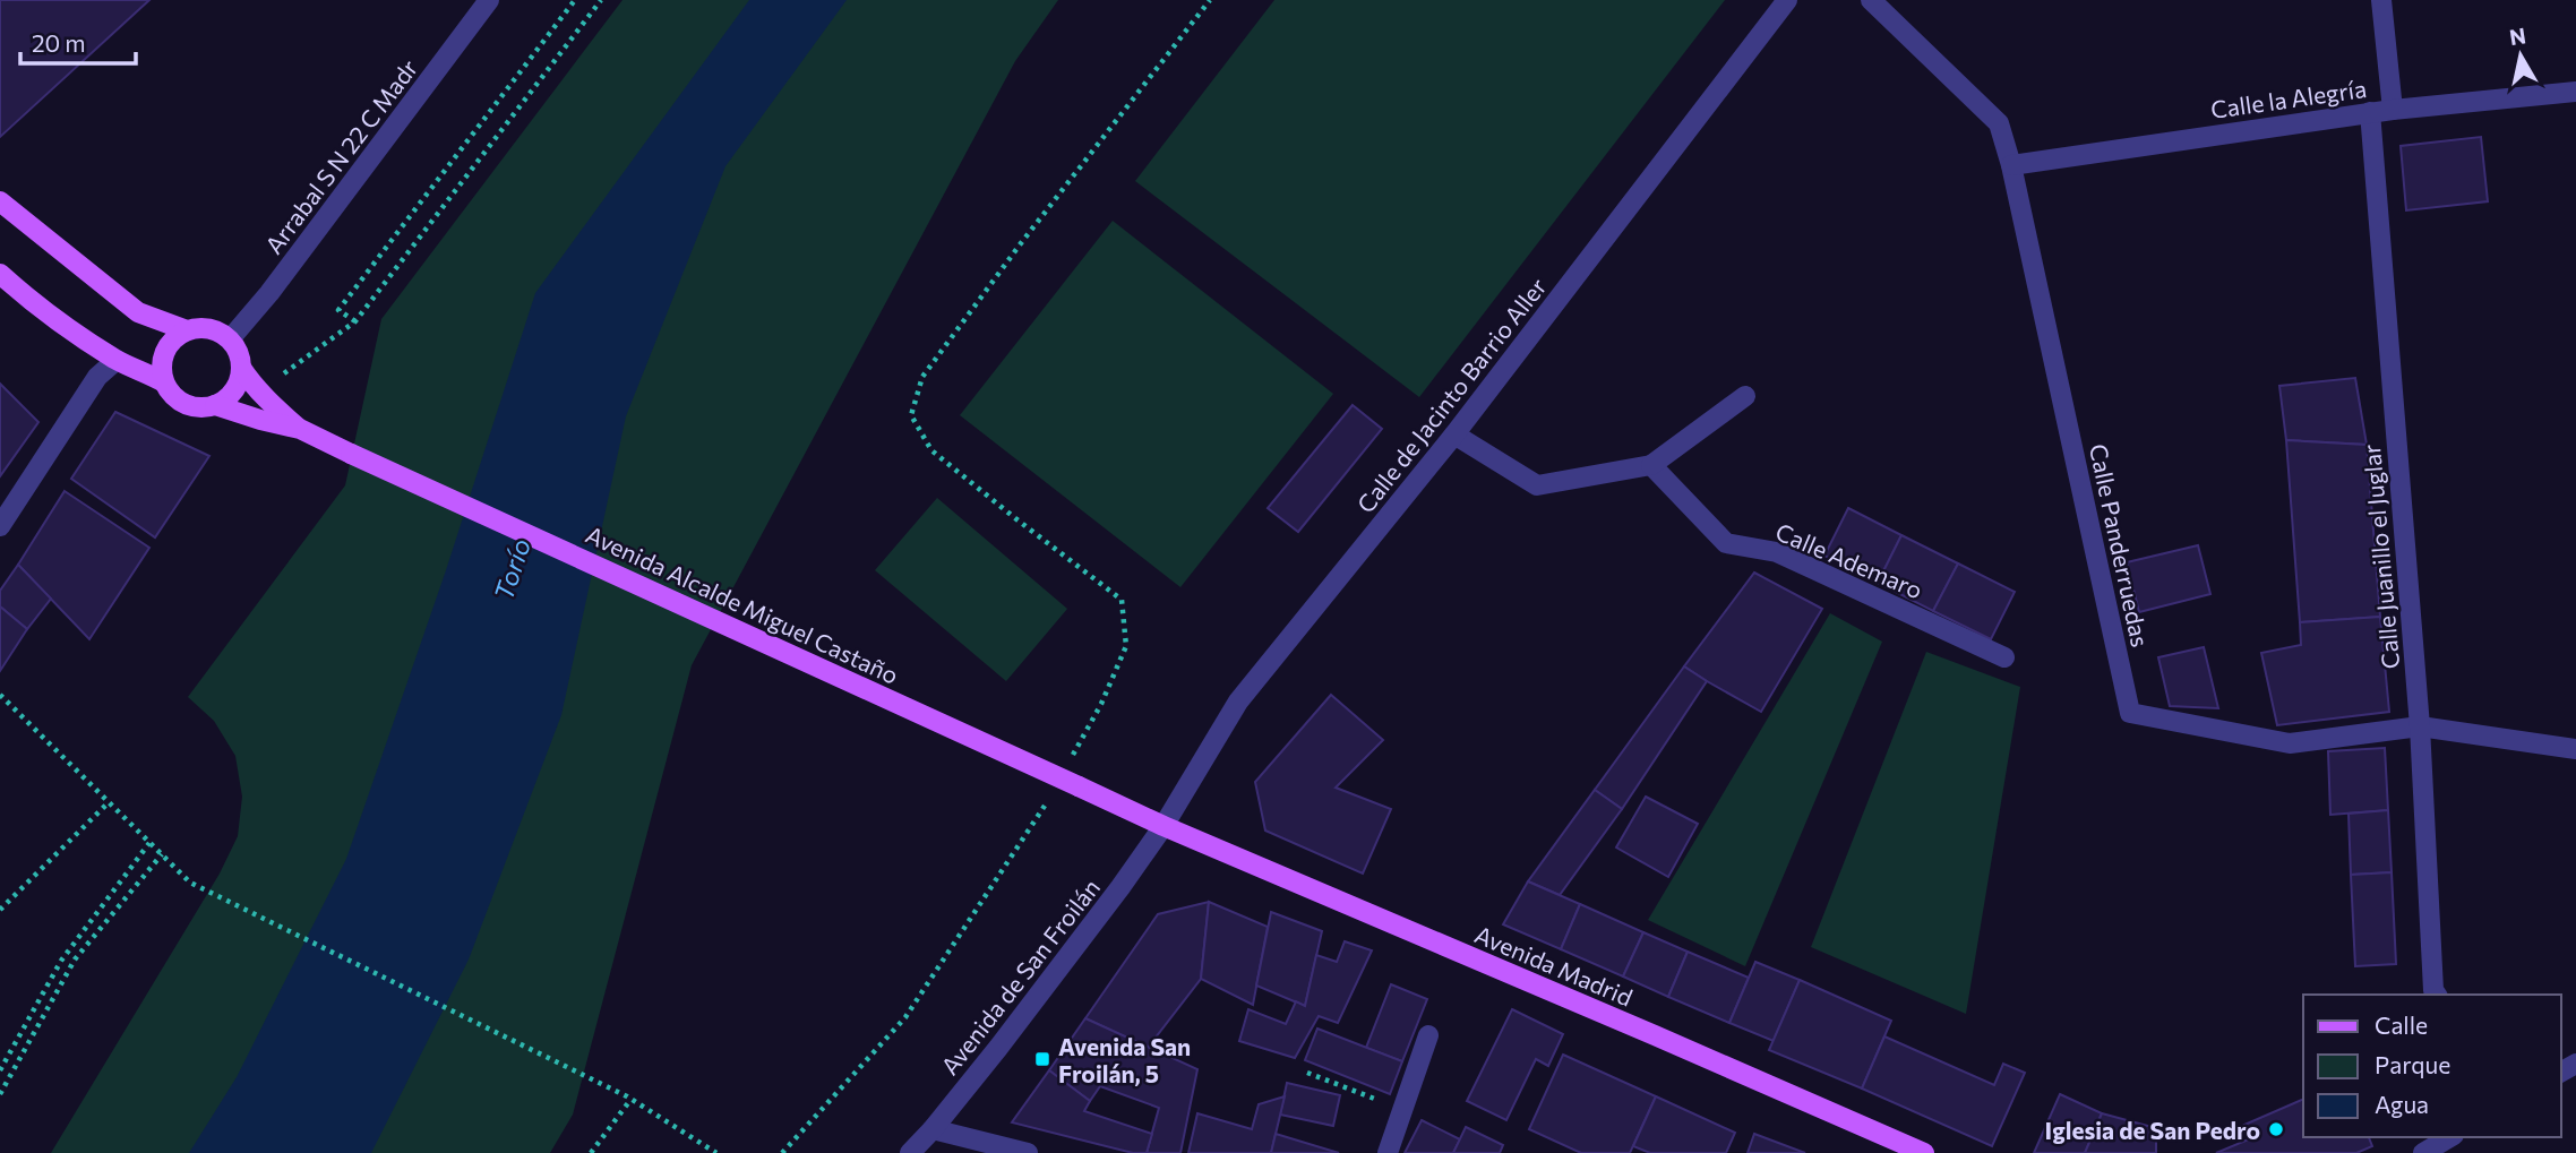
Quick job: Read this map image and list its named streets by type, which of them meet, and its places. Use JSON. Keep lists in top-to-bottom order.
{
  "streets": {
    "main road": ["Avenida Alcalde Miguel Castaño", "Avenida Madrid"],
    "street": [
      "Calle la Alegría",
      "Arrabal S N 22 C Madr",
      "Calle de Jacinto Barrio Aller",
      "Calle Panderruedas",
      "Calle Juanillo el Juglar",
      "Calle Ademaro",
      "Avenida de San Froilán"
    ]
  },
  "crossings": [
    ["Calle la Alegría", "Calle Panderruedas"],
    ["Calle la Alegría", "Calle Juanillo el Juglar"],
    ["Arrabal S N 22 C Madr", "Avenida Alcalde Miguel Castaño"],
    ["Calle de Jacinto Barrio Aller", "Avenida Alcalde Miguel Castaño"],
    ["Calle de Jacinto Barrio Aller", "Avenida Madrid"],
    ["Calle de Jacinto Barrio Aller", "Avenida de San Froilán"],
    ["Calle Panderruedas", "Calle Juanillo el Juglar"],
    ["Avenida Alcalde Miguel Castaño", "Avenida Madrid"],
    ["Avenida Alcalde Miguel Castaño", "Avenida de San Froilán"],
    ["Avenida Madrid", "Avenida de San Froilán"]
  ],
  "water": ["Torío"],
  "places": {
    "transit": ["Avenida San Froilán, 5"],
    "other": ["Iglesia de San Pedro"]
  },
  "legend": ["Calle", "Parque", "Agua"],
  "scale_bar": "20 m",
  "north": "top"
}
